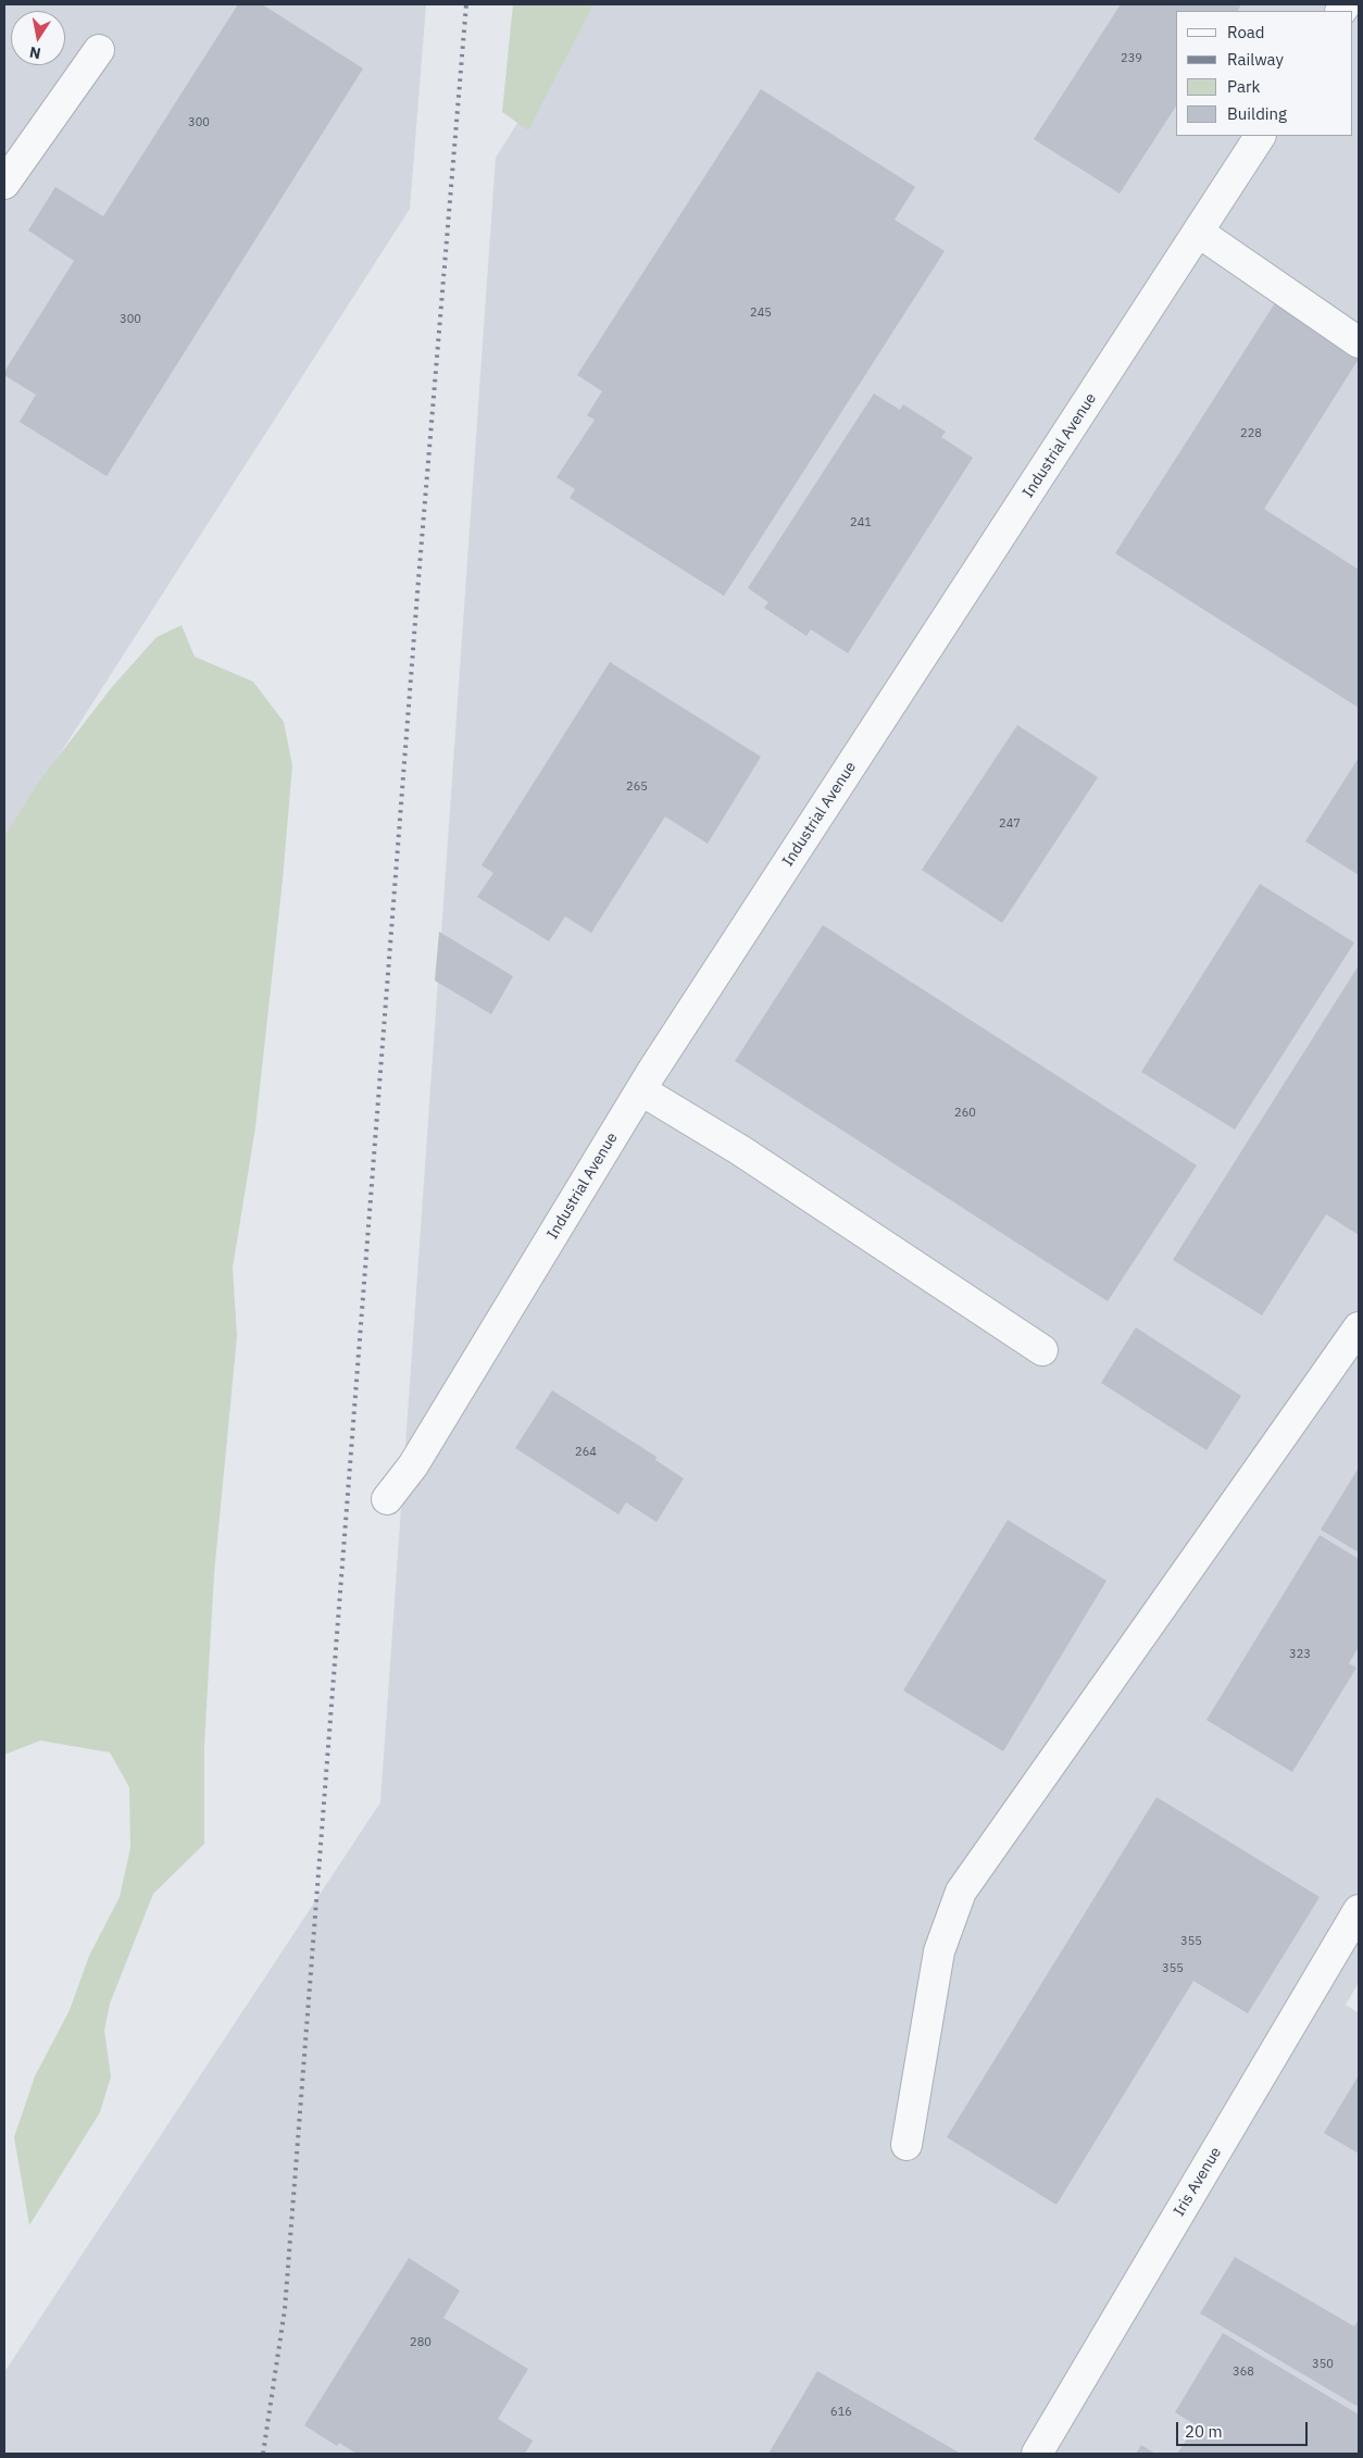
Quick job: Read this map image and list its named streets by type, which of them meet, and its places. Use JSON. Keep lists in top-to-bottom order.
{
  "streets": {
    "street": ["Industrial Avenue", "Iris Avenue"]
  },
  "house_numbers": [
    "239",
    "300",
    "245",
    "300",
    "228",
    "241",
    "265",
    "247",
    "260",
    "264",
    "323",
    "355",
    "355",
    "280",
    "350",
    "368",
    "616"
  ],
  "legend": [
    "Road",
    "Railway",
    "Park",
    "Building"
  ],
  "scale_bar": "20 m",
  "north": "bottom"
}
